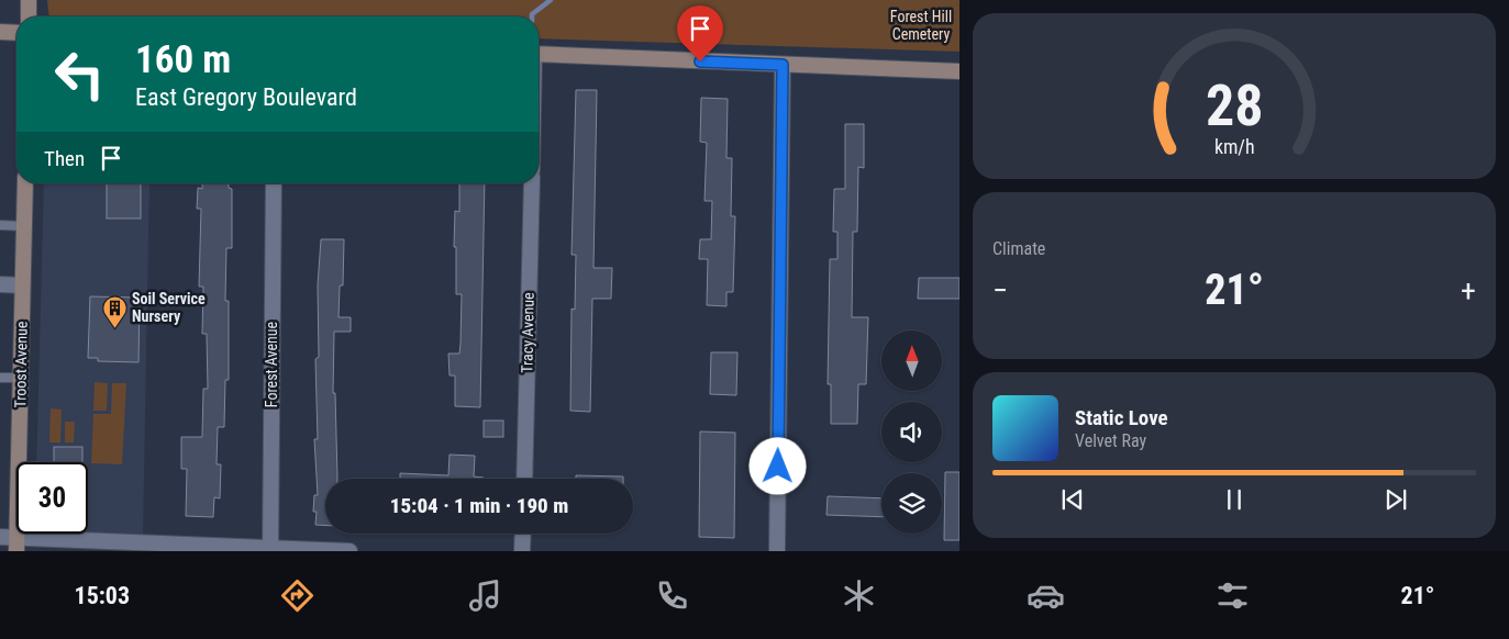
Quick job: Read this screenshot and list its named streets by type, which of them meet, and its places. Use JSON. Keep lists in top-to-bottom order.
{
  "streets": {
    "main road": ["Troost Avenue"],
    "street": ["Tracy Avenue", "Forest Avenue"]
  },
  "parks": ["Forest Hill Cemetery"],
  "places": {
    "building": ["Soil Service Nursery"]
  },
  "north": "top",
  "page": {
    "turn": ["160 m", "East Gregory Boulevard"],
    "then": "Then",
    "tile": "Climate",
    "heat": ["−", "21°", "+"],
    "song": ["Static Love", "Velvet Ray"],
    "limit": "30",
    "trip": "15:04 · 1 min · 190 m",
    "tabs": ["15:03", "21°"],
    "gauge": ["28", "km/h"]
  }
}
